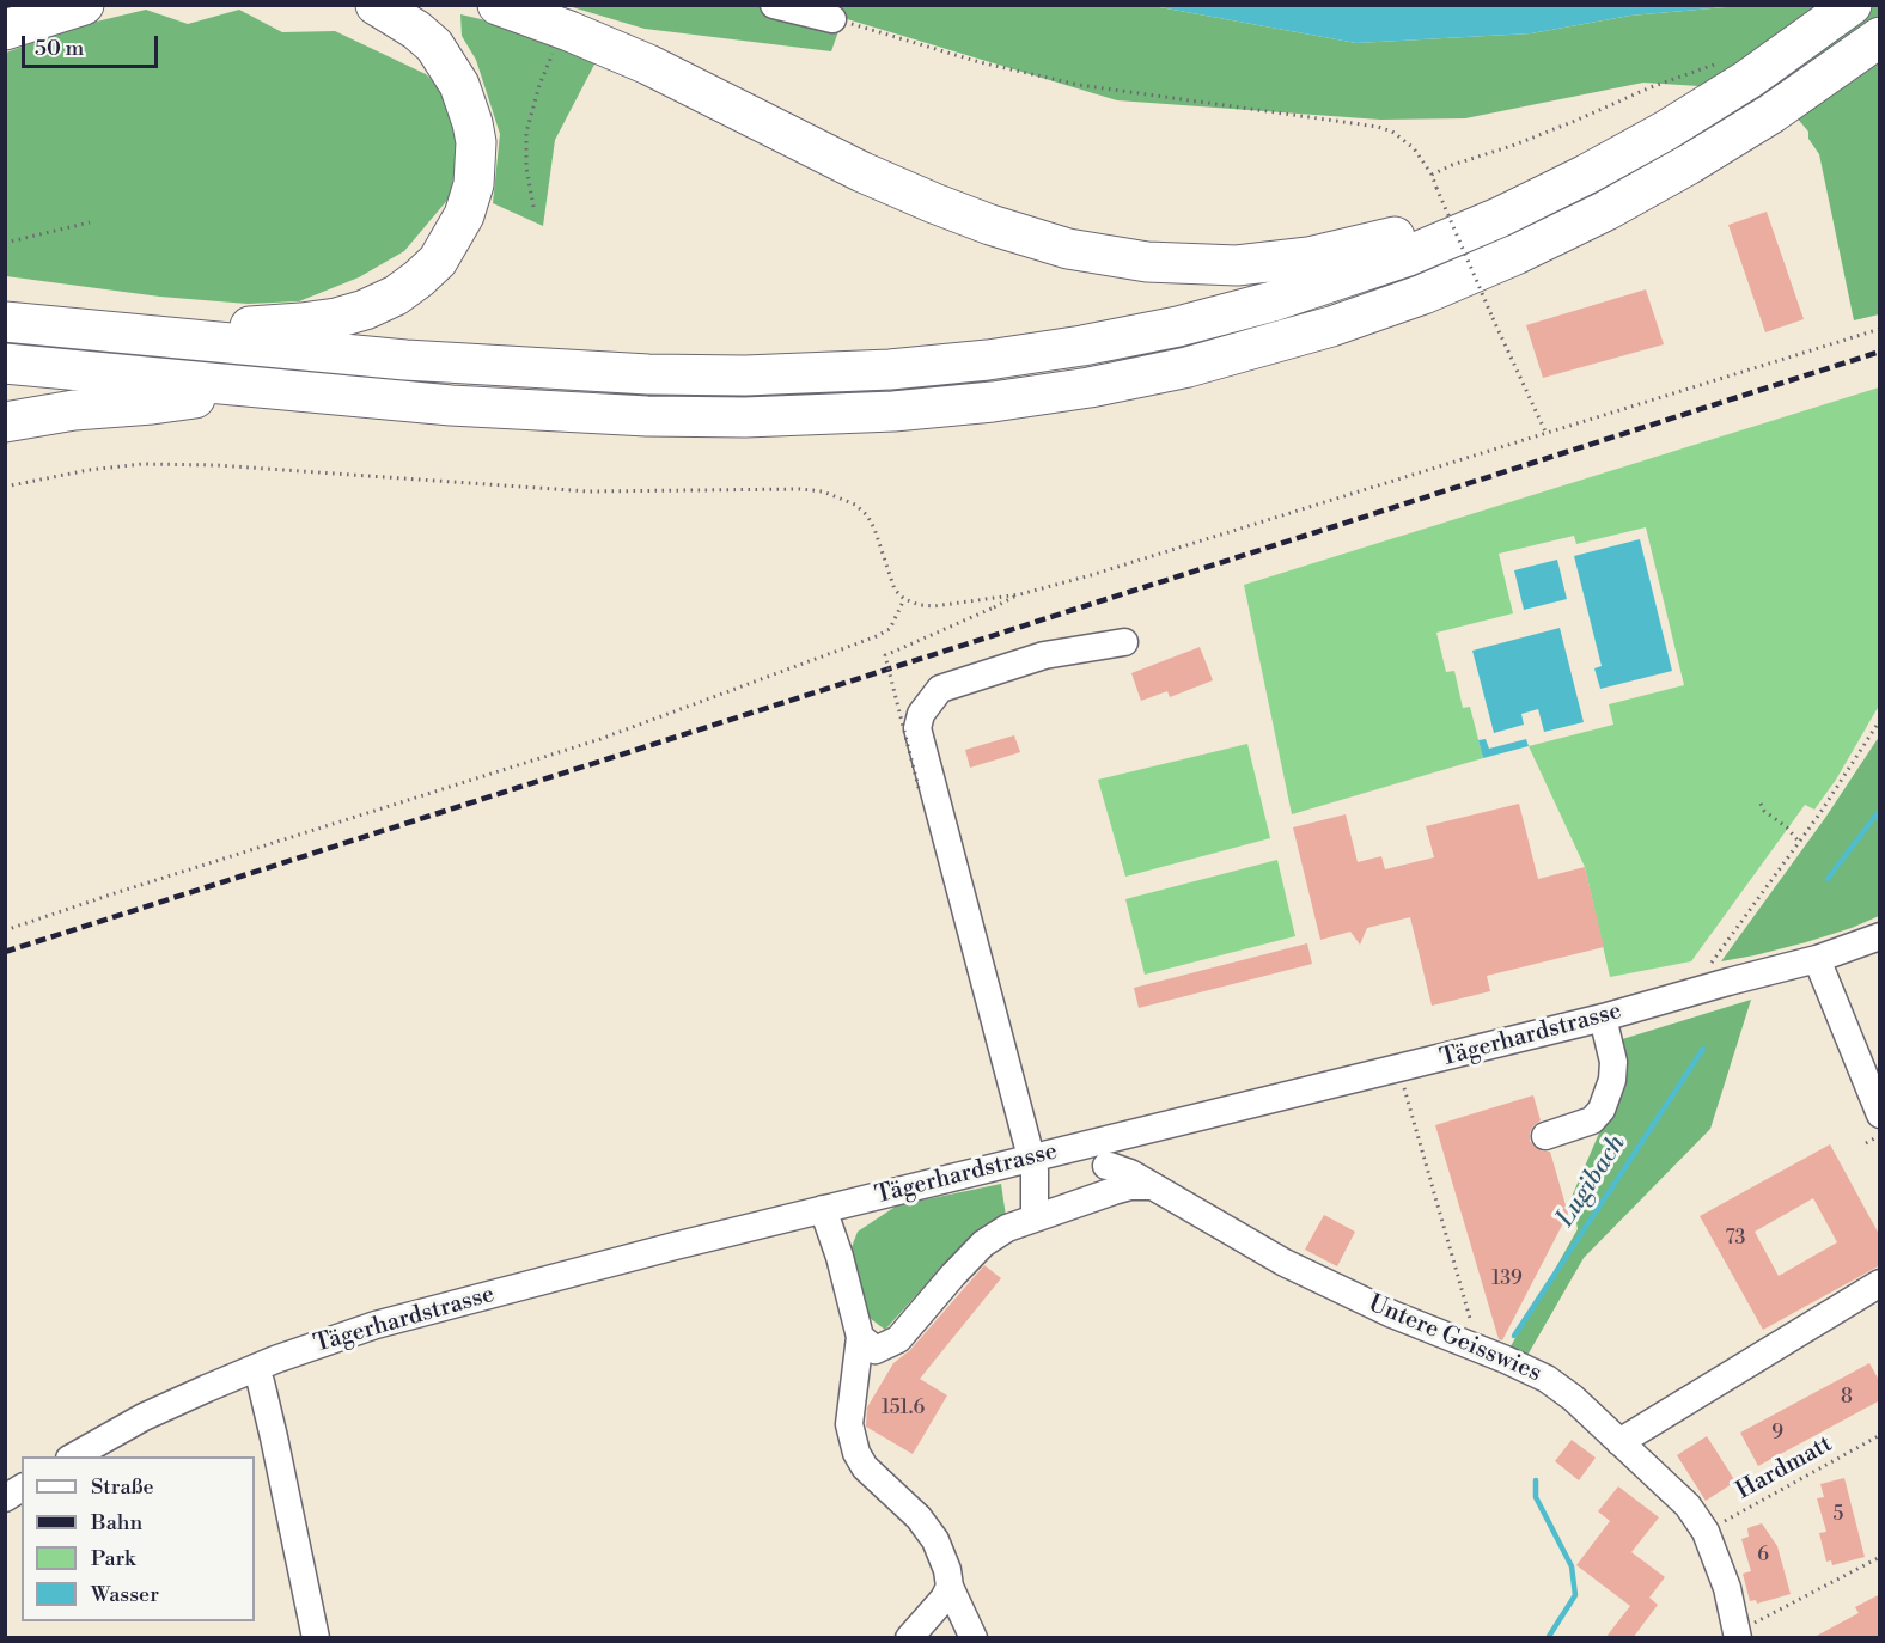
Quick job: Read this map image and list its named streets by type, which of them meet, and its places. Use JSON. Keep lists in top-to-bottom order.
{
  "streets": {
    "street": ["Tägerhardstrasse", "Untere Geisswies"],
    "path": ["Hardmatt"]
  },
  "crossings": [
    ["Untere Geisswies", "Hardmatt"]
  ],
  "water": ["Lugibach"],
  "house_numbers": [
    "73",
    "139",
    "8",
    "151.6",
    "9",
    "5",
    "6"
  ],
  "legend": [
    "Straße",
    "Bahn",
    "Park",
    "Wasser"
  ],
  "scale_bar": "50 m"
}
